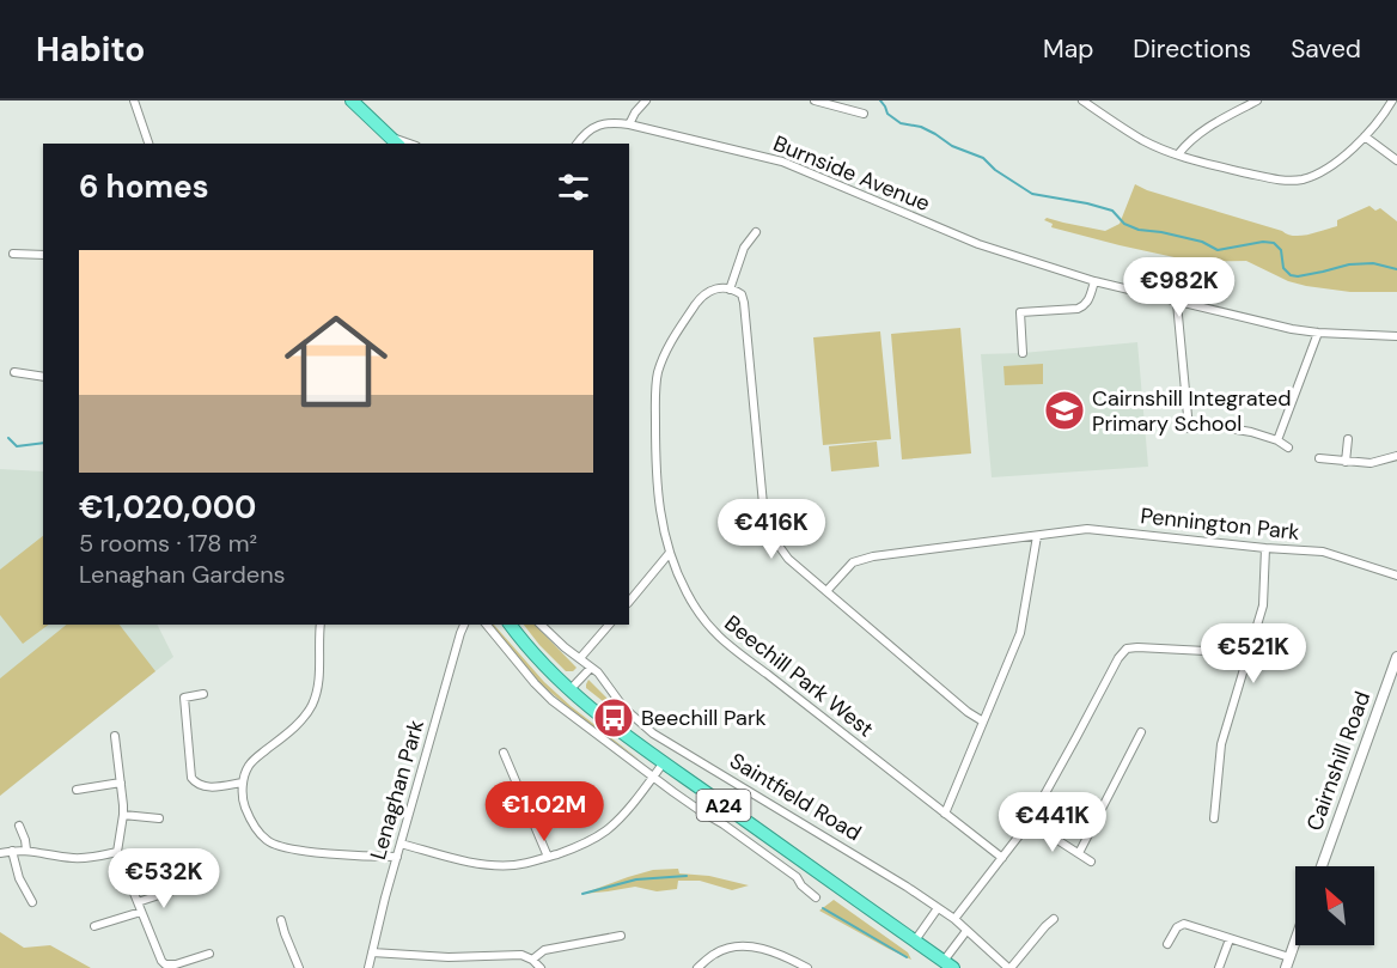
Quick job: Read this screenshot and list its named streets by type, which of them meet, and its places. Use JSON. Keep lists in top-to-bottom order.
{
  "streets": {
    "highway": ["Saintfield Road", "A24"],
    "street": [
      "Burnside Avenue",
      "Pennington Park",
      "Beechill Park West",
      "Cairnshill Road",
      "Lenaghan Park"
    ]
  },
  "places": {
    "school or university": ["Cairnshill Integrated Primary School"],
    "bus stop": ["Beechill Park"]
  },
  "north": "top left",
  "page": {
    "header": "Habito",
    "nav": ["Map", "Directions", "Saved"],
    "heading": "6 homes",
    "list": [
      {
        "name": "€1,020,000",
        "note": "5 rooms · 178 m² · Lenaghan Gardens"
      }
    ],
    "price": [
      "€982K",
      "€416K",
      "€521K",
      "€1.02M",
      "€441K",
      "€532K"
    ]
  }
}
